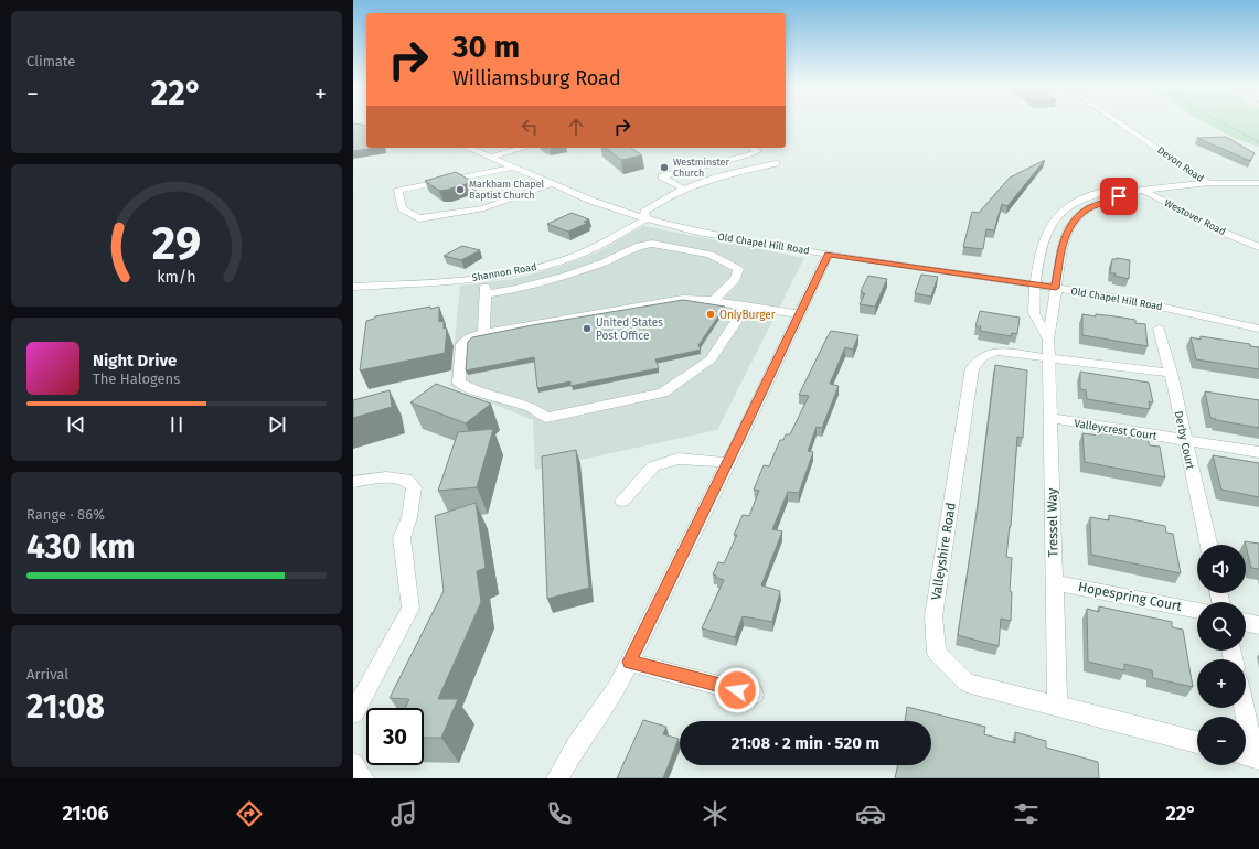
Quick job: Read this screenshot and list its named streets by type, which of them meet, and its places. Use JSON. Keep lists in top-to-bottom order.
{
  "streets": {
    "street": [
      "Devon Road",
      "Westover Road",
      "Old Chapel Hill Road",
      "Shannon Road",
      "Valleycrest Court",
      "Derby Court",
      "Tressel Way",
      "Valleyshire Road",
      "Hopespring Court"
    ]
  },
  "crossings": [
    ["Devon Road", "Tressel Way"],
    ["Westover Road", "Tressel Way"],
    ["Old Chapel Hill Road", "Shannon Road"],
    ["Old Chapel Hill Road", "Tressel Way"],
    ["Valleycrest Court", "Derby Court"],
    ["Valleycrest Court", "Tressel Way"],
    ["Derby Court", "Valleyshire Road"],
    ["Tressel Way", "Valleyshire Road"],
    ["Tressel Way", "Hopespring Court"]
  ],
  "places": [
    "Westminster Church",
    "Markham Chapel Baptist Church",
    "OnlyBurger",
    "United States Post Office"
  ],
  "page": {
    "tile": [
      "Climate",
      ["Range · 86%", "430 km"],
      ["Arrival", "21:08"]
    ],
    "turn": ["30 m", "Williamsburg Road"],
    "heat": ["−", "22°", "+"],
    "song": ["Night Drive", "The Halogens"],
    "map_buttons": ["+", "−"],
    "limit": "30",
    "trip": "21:08 · 2 min · 520 m",
    "tabs": ["21:06", "22°"],
    "gauge": ["29", "km/h"]
  }
}
